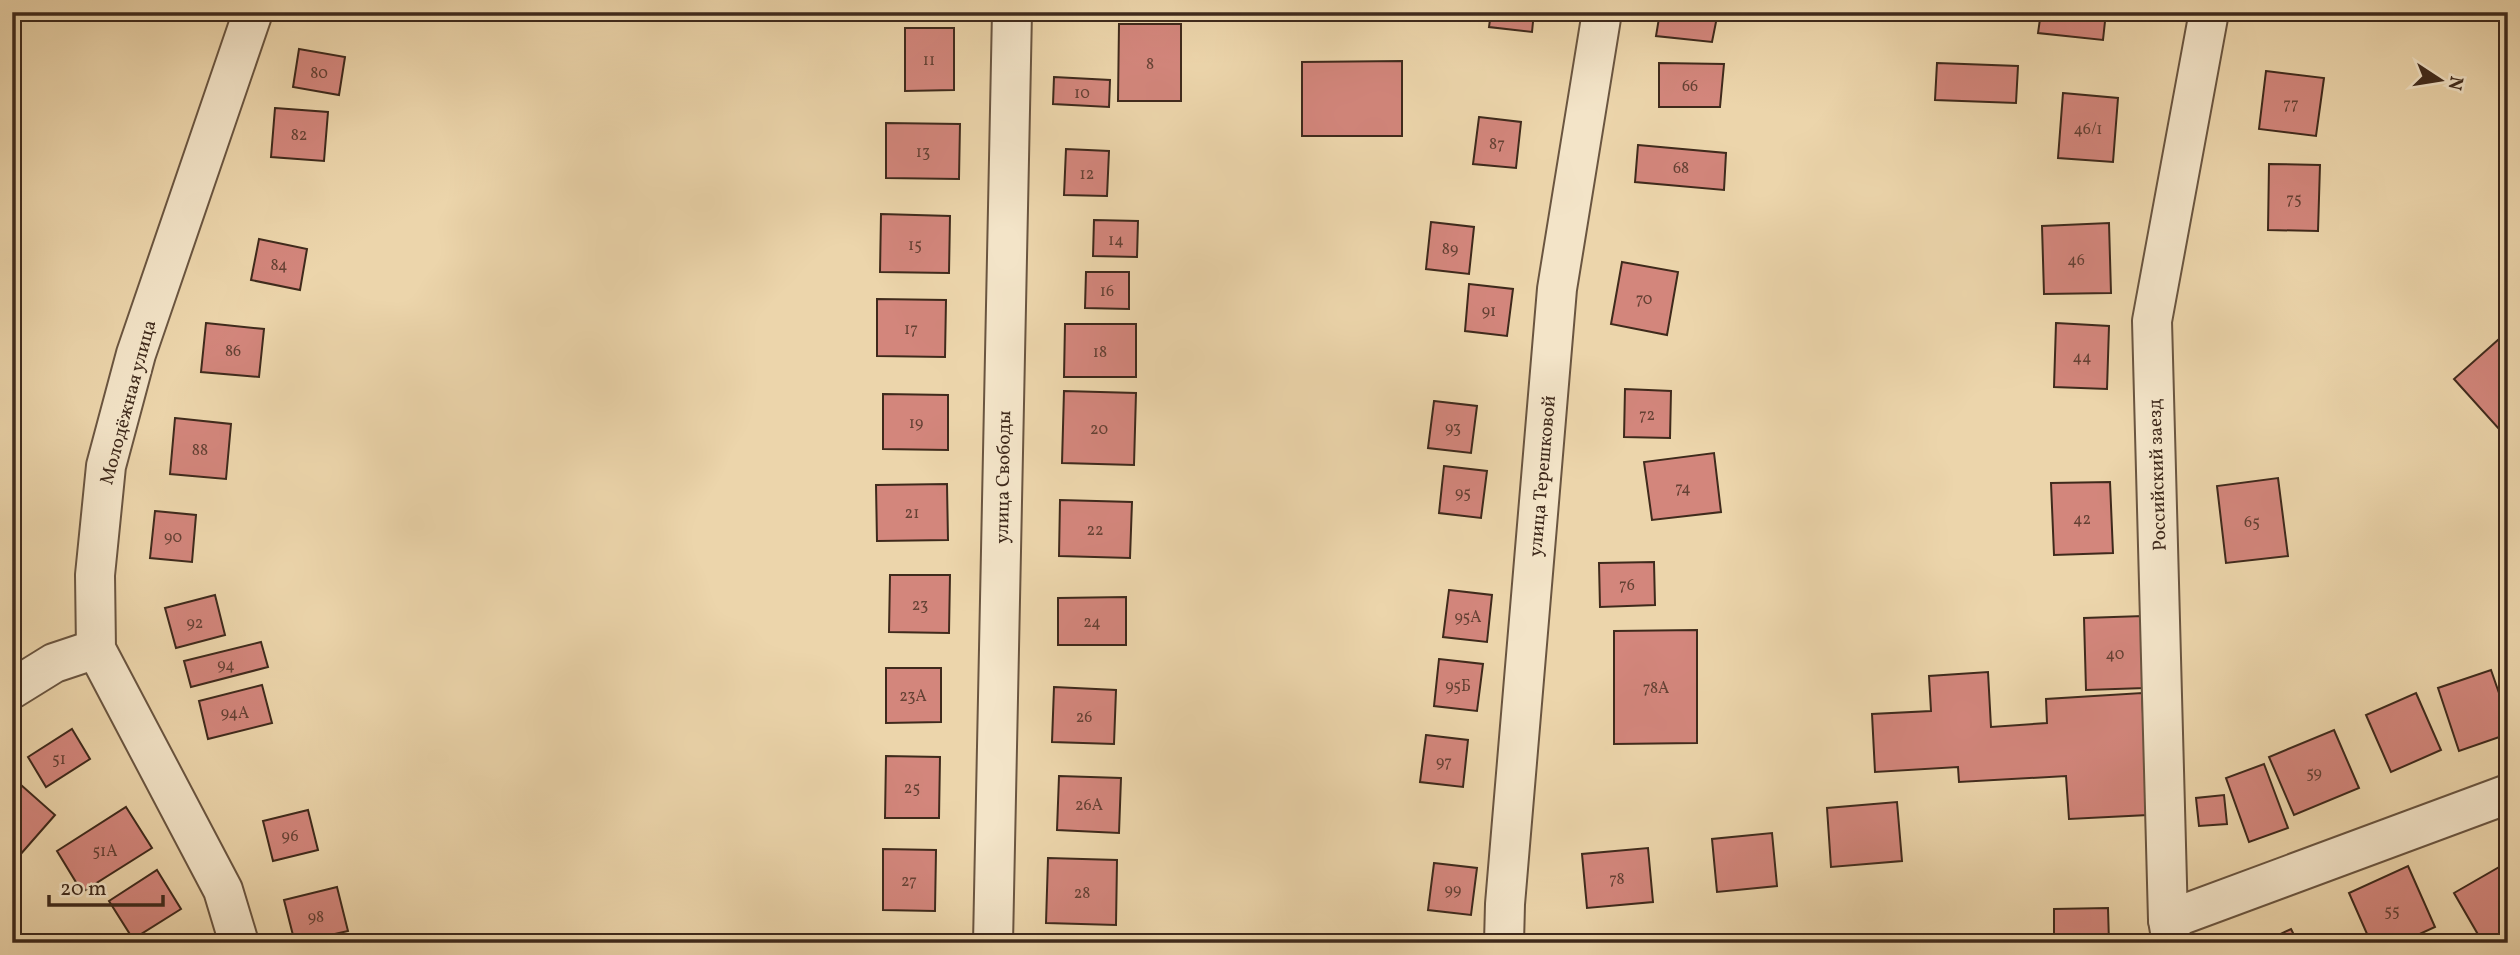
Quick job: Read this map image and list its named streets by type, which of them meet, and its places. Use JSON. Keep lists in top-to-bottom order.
{
  "streets": {
    "street": [
      "Молодёжная улица",
      "Российский заезд",
      "улица Терешковой",
      "улица Свободы"
    ]
  },
  "house_numbers": [
    "11",
    "8",
    "80",
    "66",
    "10",
    "77",
    "46/1",
    "82",
    "87",
    "13",
    "68",
    "12",
    "75",
    "14",
    "15",
    "89",
    "46",
    "84",
    "16",
    "70",
    "91",
    "17",
    "86",
    "18",
    "44",
    "72",
    "19",
    "93",
    "20",
    "88",
    "74",
    "95",
    "21",
    "42",
    "65",
    "22",
    "90",
    "76",
    "23",
    "95А",
    "24",
    "92",
    "40",
    "94",
    "95Б",
    "78А",
    "23А",
    "94А",
    "26",
    "51",
    "97",
    "59",
    "25",
    "26А",
    "96",
    "51А",
    "78",
    "27",
    "99",
    "28",
    "55",
    "98"
  ],
  "scale_bar": "20 m",
  "north": "right"
}
